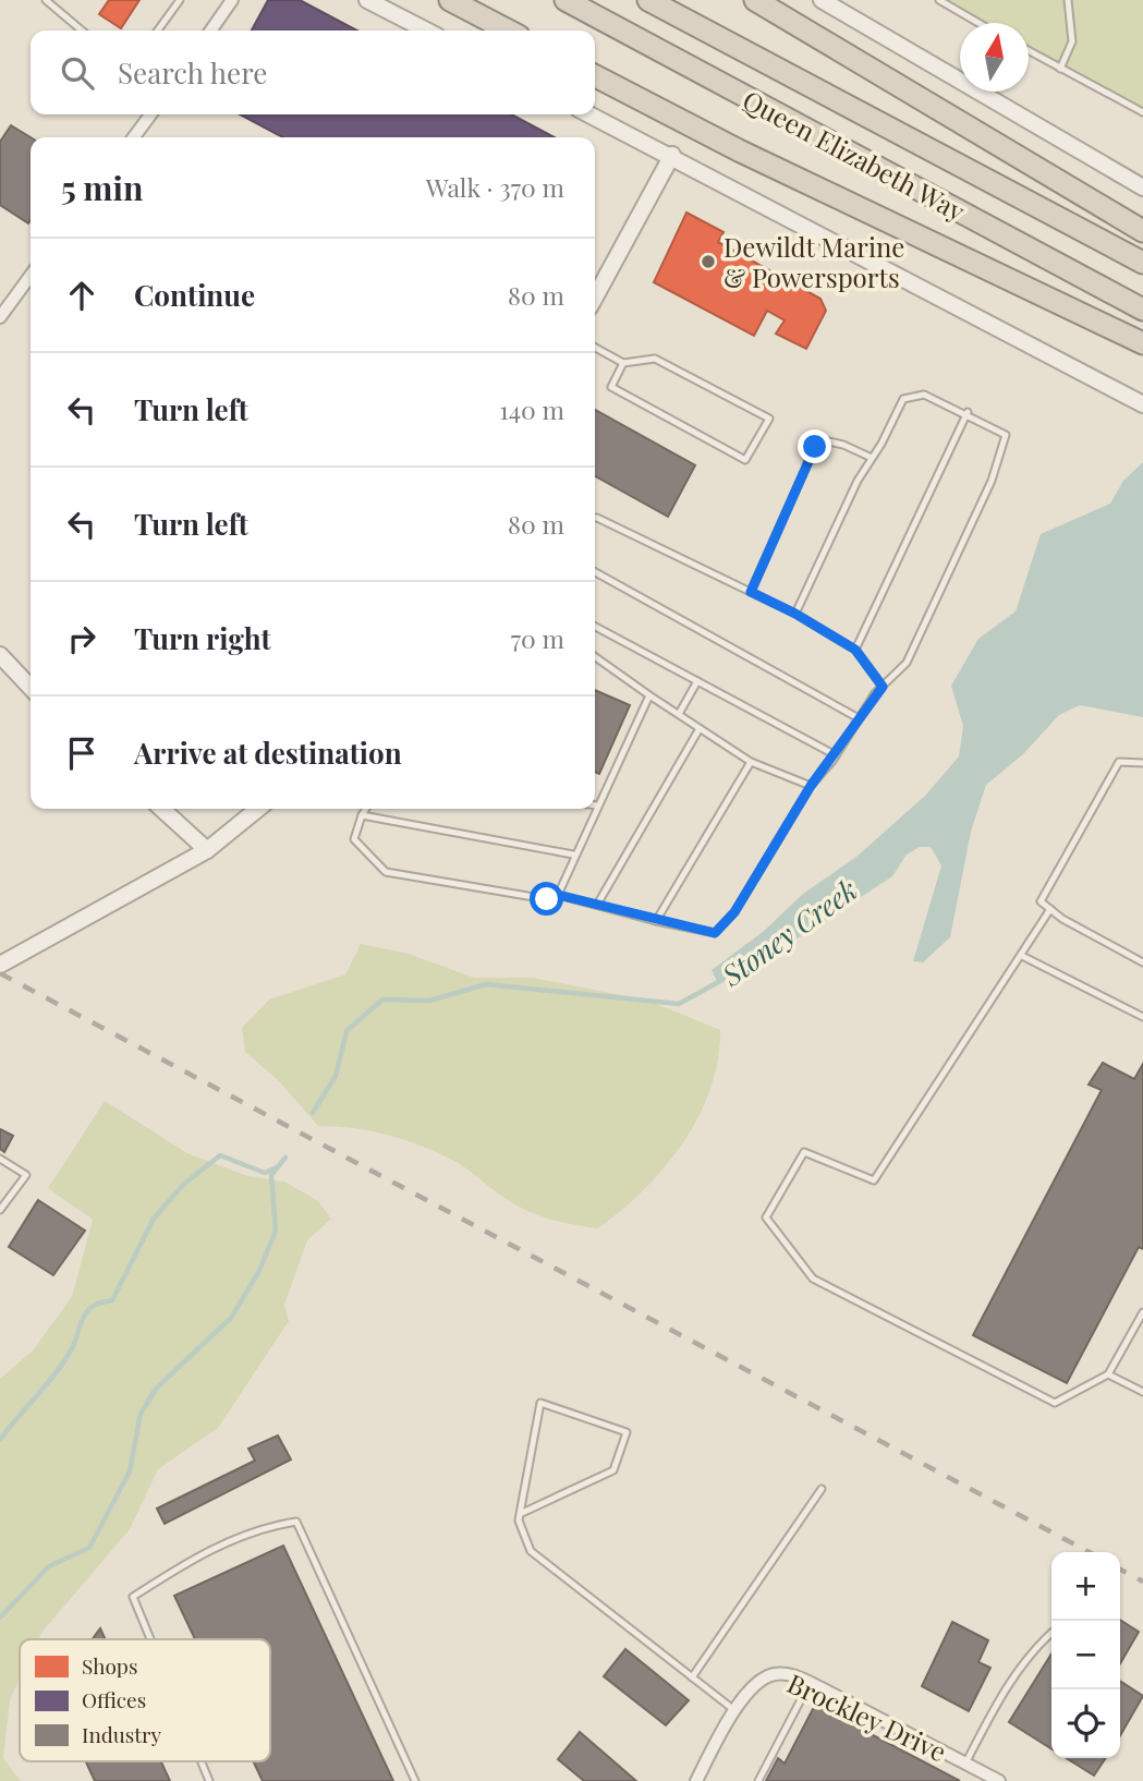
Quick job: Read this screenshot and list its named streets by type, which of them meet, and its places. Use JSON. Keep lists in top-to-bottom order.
{
  "streets": {
    "highway": ["Queen Elizabeth Way"],
    "street": ["Brockley Drive"]
  },
  "water": ["Stoney Creek"],
  "places": ["Dewildt Marine & Powersports"],
  "legend": ["Shops", "Offices", "Industry"],
  "north": "top",
  "page": {
    "search": "Search here",
    "heading": ["5 min", "Walk · 370 m"],
    "list": [
      ["Continue", "80 m"],
      ["Turn left", "140 m"],
      ["Turn left", "80 m"],
      ["Turn right", "70 m"],
      "Arrive at destination"
    ],
    "map_buttons": ["+", "−"]
  }
}
